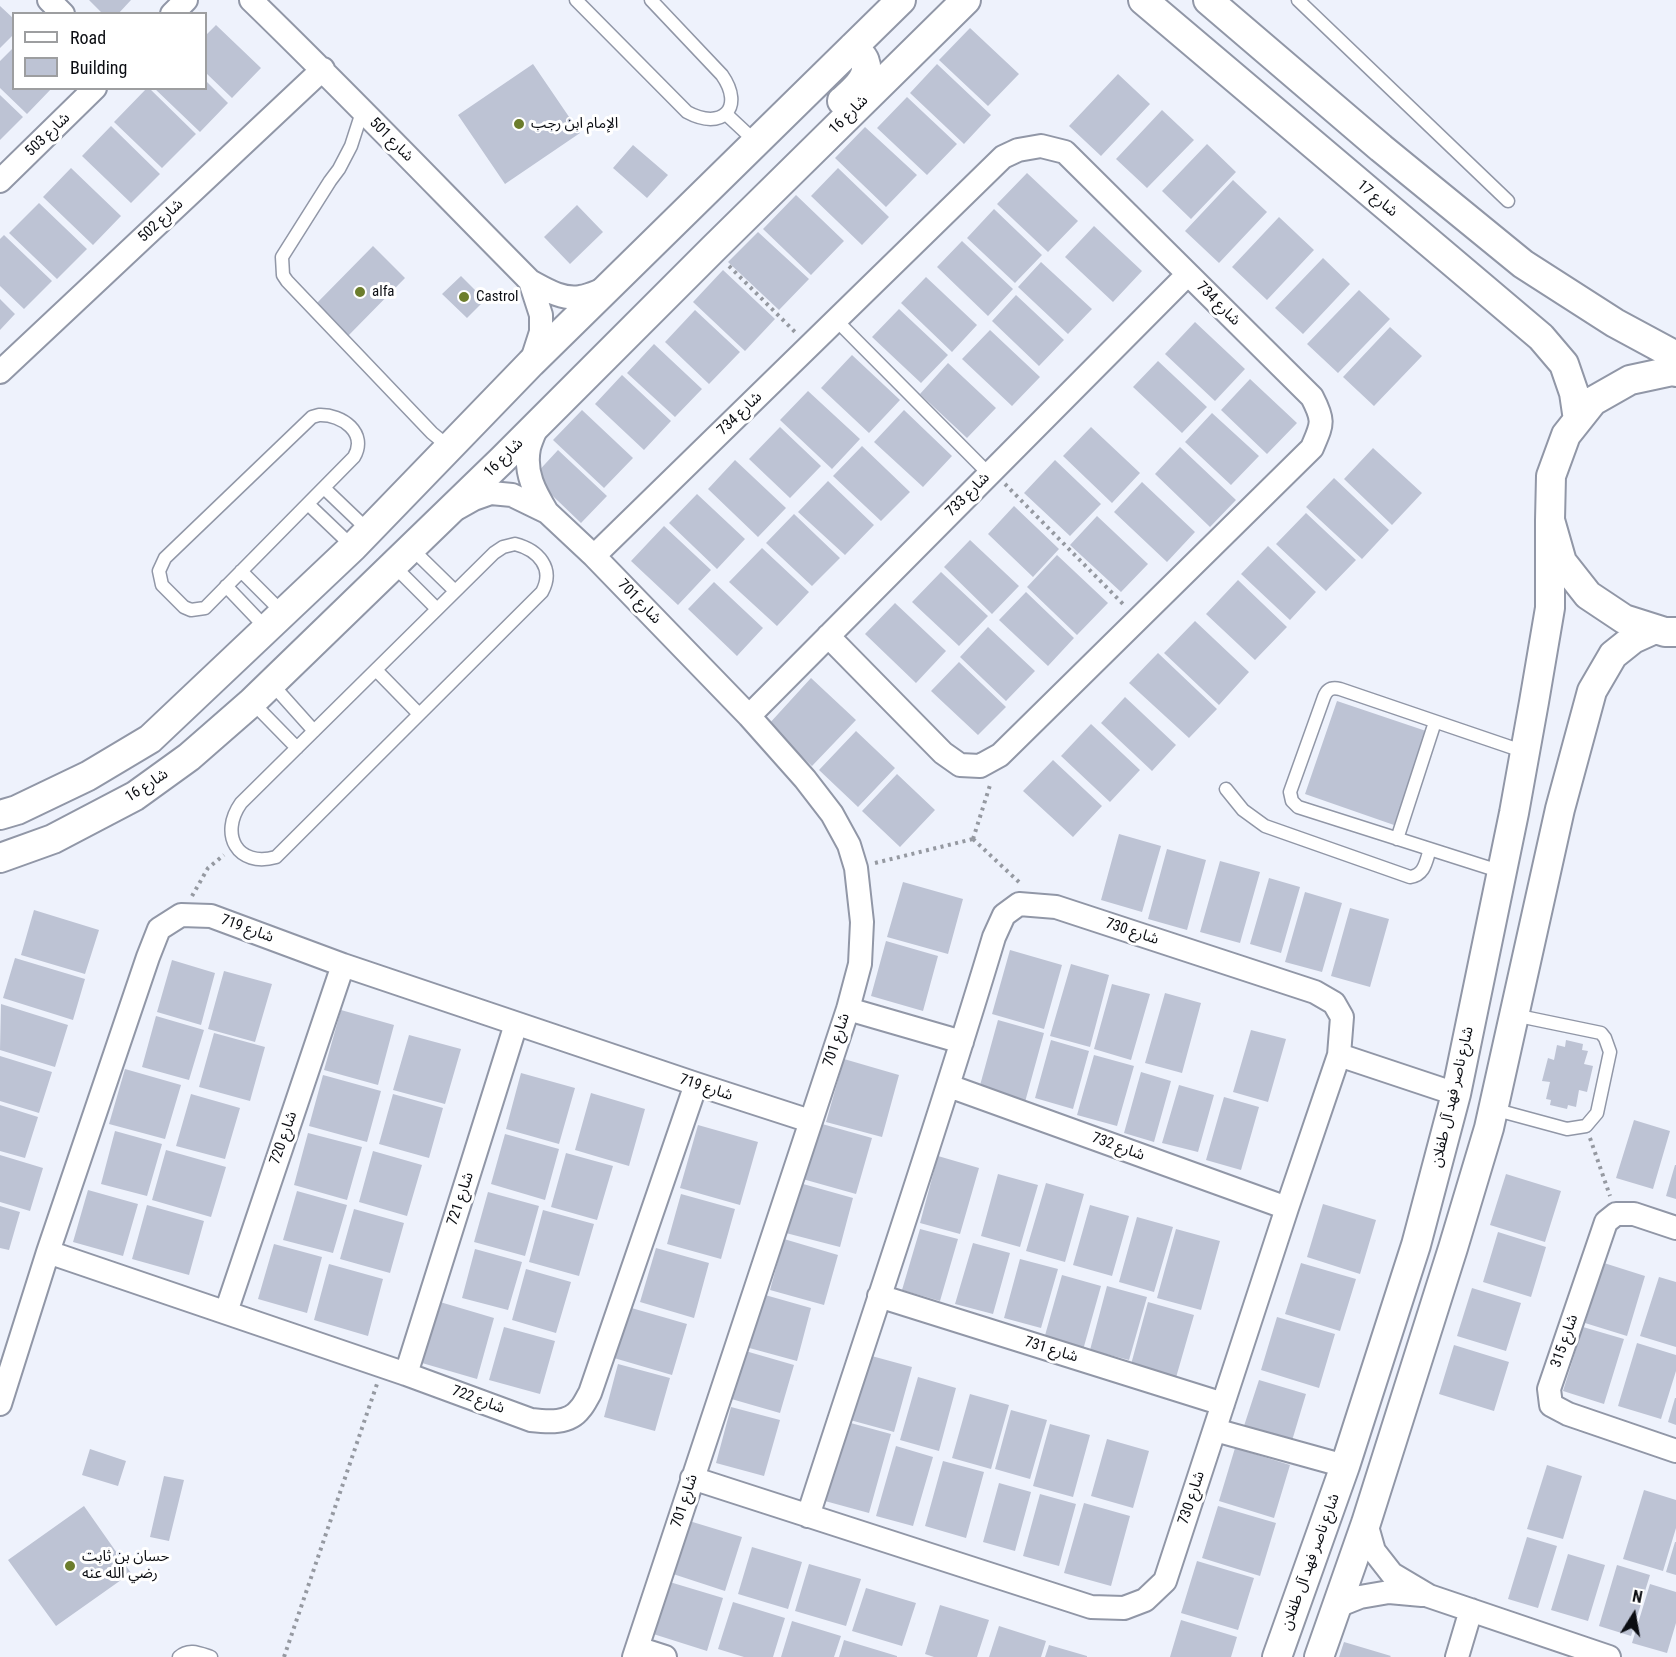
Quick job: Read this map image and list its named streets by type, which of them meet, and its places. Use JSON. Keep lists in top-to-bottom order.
{
  "streets": {
    "street": [
      "شارع 16",
      "شارع 503",
      "شارع 501",
      "شارع 17",
      "شارع 502",
      "شارع 734",
      "شارع 733",
      "شارع 701",
      "شارع 719",
      "شارع 730",
      "شارع ناصر فهد آل طفلان",
      "شارع 720",
      "شارع 732",
      "شارع 721",
      "شارع 315",
      "شارع 731",
      "شارع 722"
    ]
  },
  "crossings": [
    ["شارع 16", "شارع 701"],
    ["شارع 501", "شارع 502"],
    ["شارع 17", "شارع ناصر فهد آل طفلان"],
    ["شارع 734", "شارع 733"],
    ["شارع 734", "شارع 701"],
    ["شارع 733", "شارع 701"],
    ["شارع 701", "شارع 719"],
    ["شارع 701", "شارع 730"],
    ["شارع 719", "شارع 720"],
    ["شارع 719", "شارع 721"],
    ["شارع 719", "شارع 722"],
    ["شارع 730", "شارع 732"],
    ["شارع 730", "شارع 731"],
    ["شارع 720", "شارع 722"],
    ["شارع 721", "شارع 722"]
  ],
  "places": [
    "الإمام ابن رجب",
    "alfa",
    "Castrol",
    "حسان بن ثابت رضي الله عنه"
  ],
  "legend": ["Road", "Building"],
  "north": "top"
}
